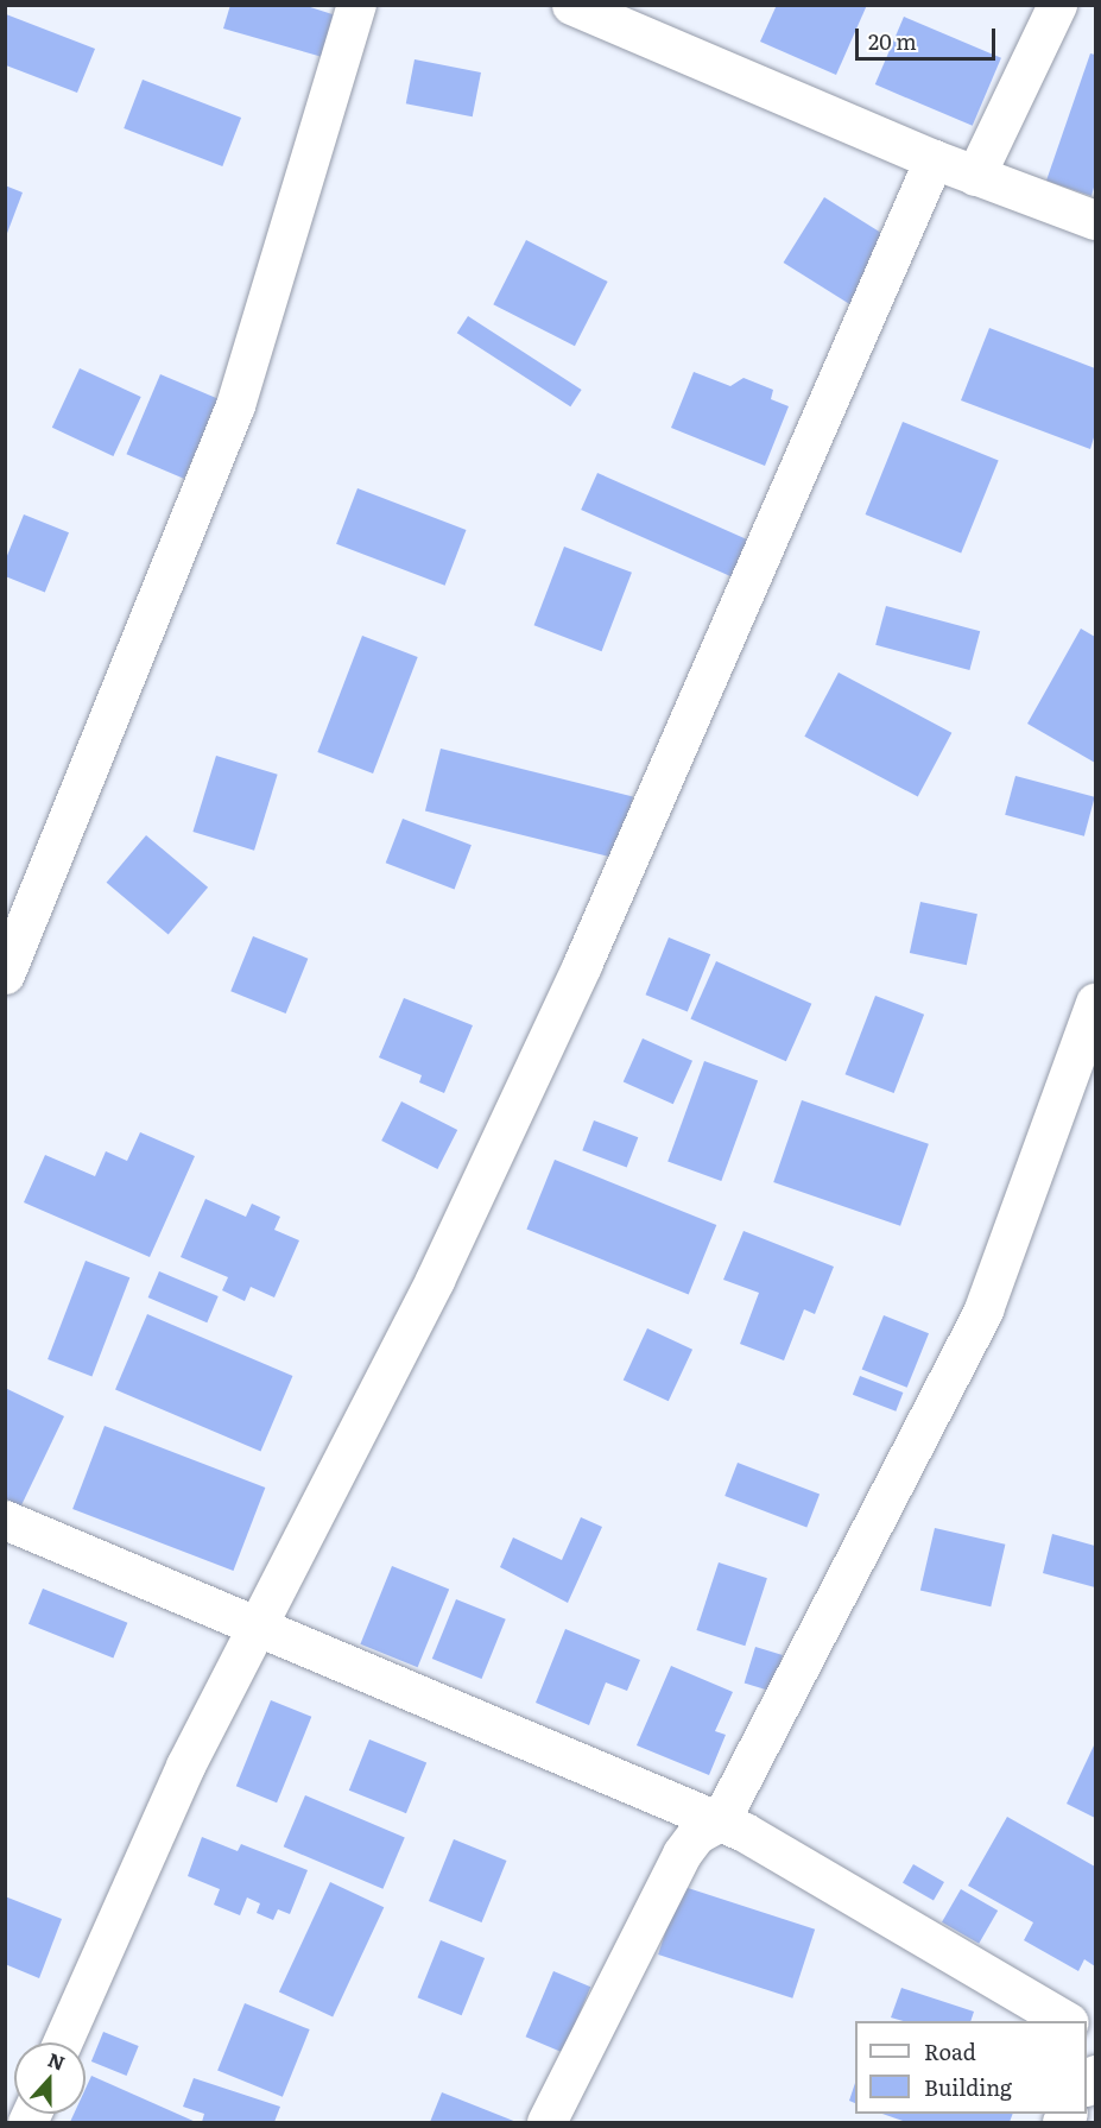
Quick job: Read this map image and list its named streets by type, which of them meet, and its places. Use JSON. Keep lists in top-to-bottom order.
{
  "legend": ["Road", "Building"],
  "scale_bar": "20 m",
  "north": "top"
}
